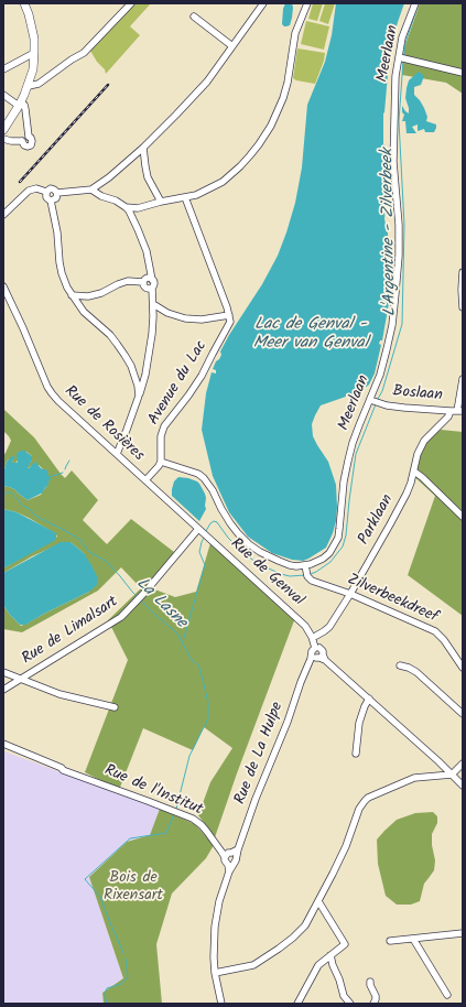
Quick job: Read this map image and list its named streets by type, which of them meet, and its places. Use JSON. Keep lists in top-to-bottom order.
{
  "streets": {
    "street": [
      "Meerlaan",
      "Avenue du Lac",
      "Boslaan",
      "Rue de Rosières",
      "Parklaan",
      "Rue de Genval",
      "Zilverbeekdreef",
      "Rue de Limalsart",
      "Rue de La Hulpe",
      "Rue de l'Institut"
    ]
  },
  "crossings": [
    ["Meerlaan", "Boslaan"],
    ["Meerlaan", "Zilverbeekdreef"],
    ["Boslaan", "Parklaan"],
    ["Rue de Rosières", "Rue de Genval"],
    ["Rue de Rosières", "Rue de Limalsart"],
    ["Parklaan", "Rue de Genval"],
    ["Parklaan", "Zilverbeekdreef"],
    ["Rue de Genval", "Rue de La Hulpe"],
    ["Rue de La Hulpe", "Rue de l'Institut"]
  ],
  "water": ["L'Argentine - Zilverbeek", "Lac de Genval - Meer van Genval", "La Lasne"],
  "parks": ["Bois de Rixensart"]
}
